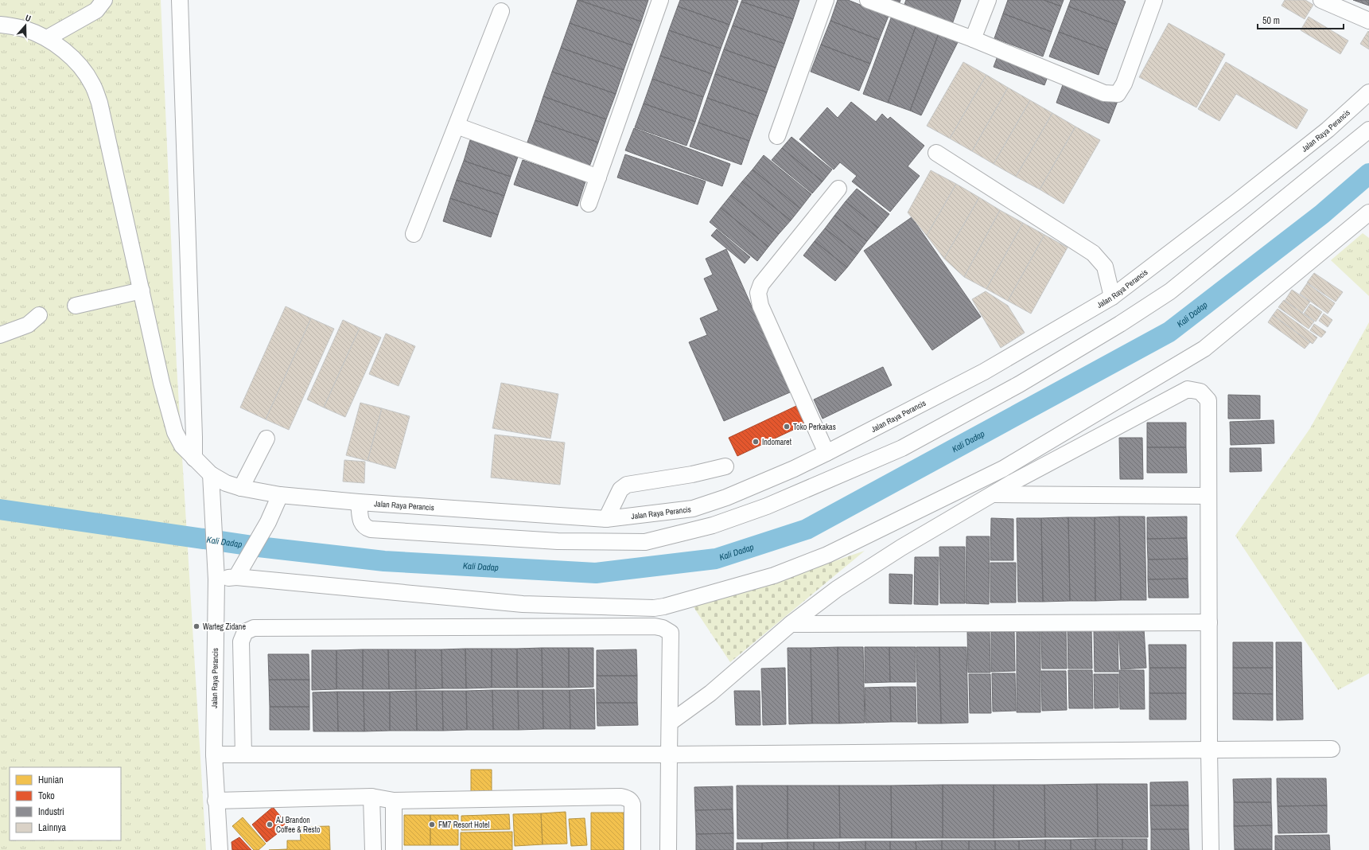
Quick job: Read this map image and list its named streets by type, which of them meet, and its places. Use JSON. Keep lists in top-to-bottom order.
{
  "streets": {
    "street": ["Jalan Raya Perancis"]
  },
  "water": ["Kali Dadap"],
  "places": [
    "Toko Perkakas",
    "Indomaret",
    "Warteg Zidane",
    "AJ Brandon Coffee & Resto",
    "FM7 Resort Hotel"
  ],
  "legend": [
    "Hunian",
    "Toko",
    "Industri",
    "Lainnya"
  ],
  "scale_bar": "50 m",
  "north": "top"
}
